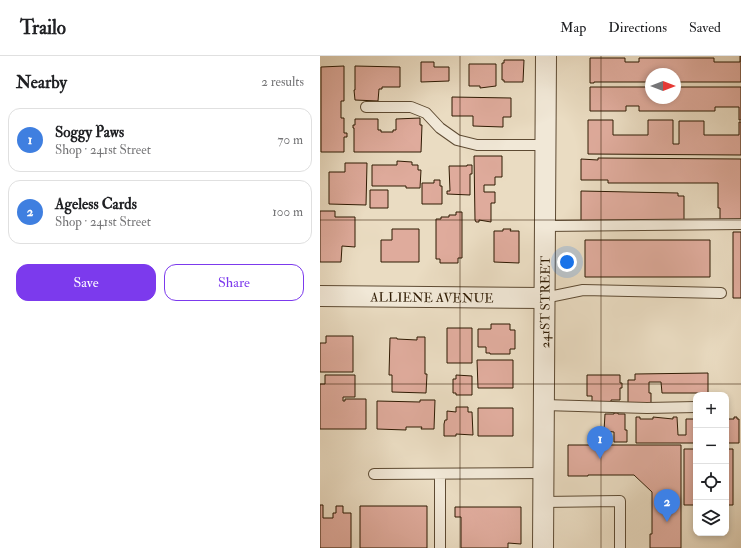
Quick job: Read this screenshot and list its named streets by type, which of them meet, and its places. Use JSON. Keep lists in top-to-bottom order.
{
  "streets": {
    "street": ["ALLIENE AVENUE", "241ST STREET"]
  },
  "crossings": [
    ["ALLIENE AVENUE", "241ST STREET"]
  ],
  "north": "right",
  "page": {
    "header": "Trailo",
    "nav": ["Map", "Directions", "Saved"],
    "heading": ["Nearby", "2 results"],
    "list": [
      {
        "mark": "1",
        "name": "Soggy Paws",
        "note": "Shop · 241st Street",
        "value": "70 m"
      },
      {
        "mark": "2",
        "name": "Ageless Cards",
        "note": "Shop · 241st Street",
        "value": "100 m"
      }
    ],
    "buttons": ["Save", "Share"],
    "map_buttons": ["+", "−"],
    "pins": ["1", "2"]
  }
}
